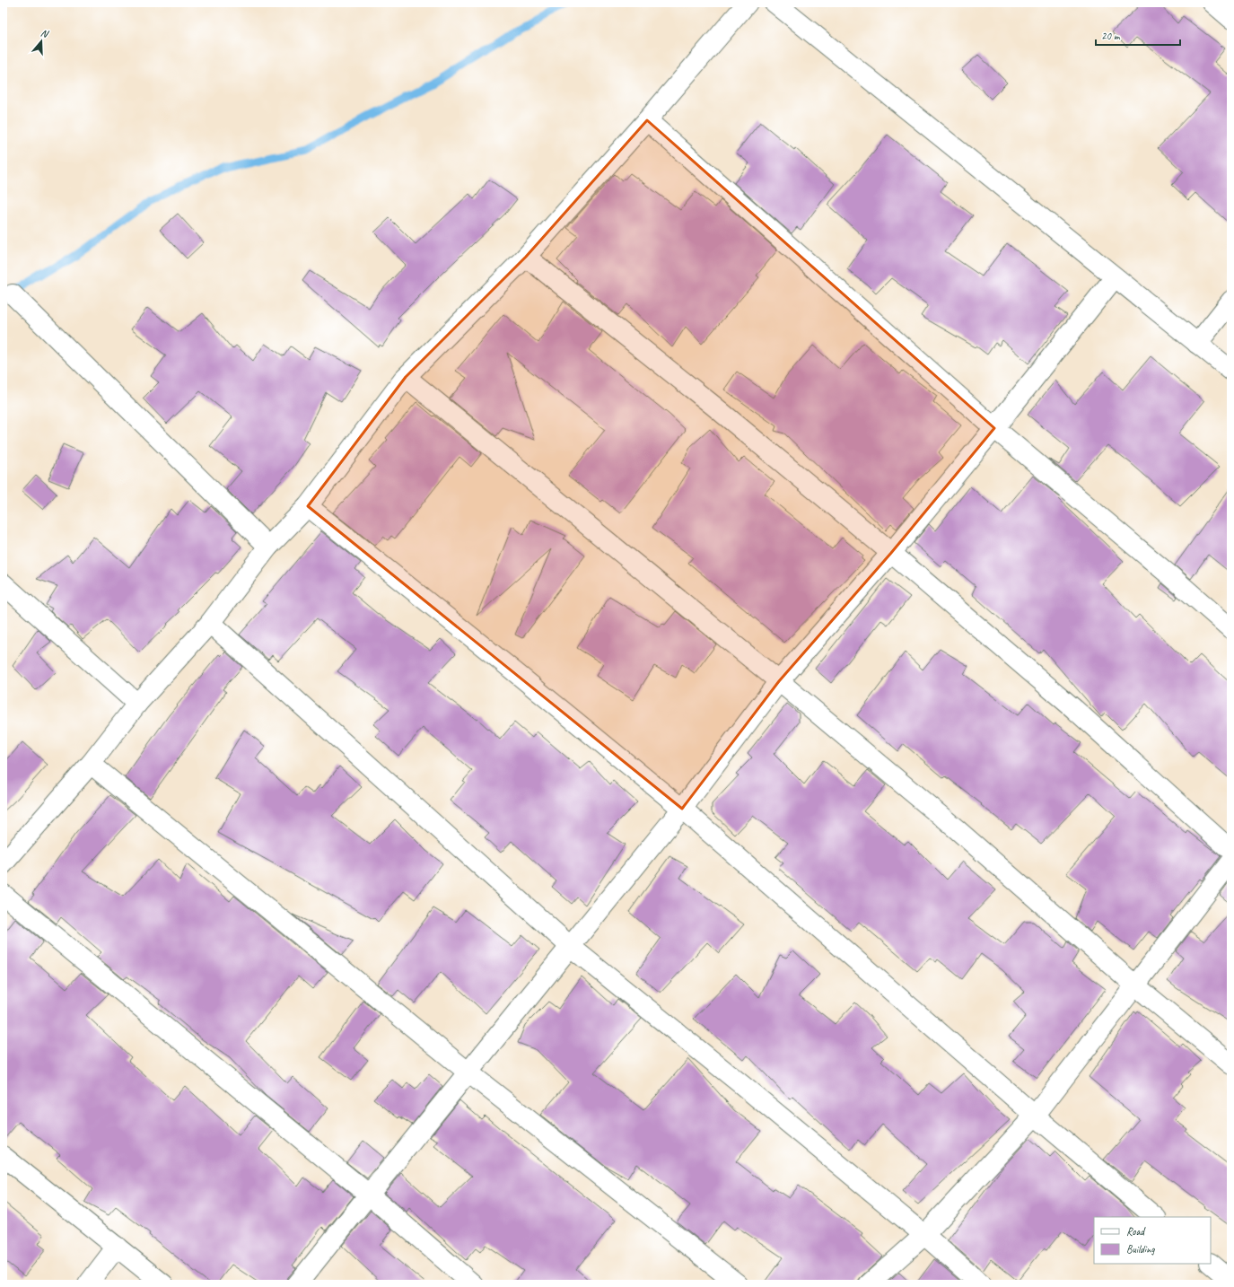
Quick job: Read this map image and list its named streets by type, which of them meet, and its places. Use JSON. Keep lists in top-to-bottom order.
{
  "legend": ["Road", "Building"],
  "scale_bar": "20 m",
  "north": "top"
}
